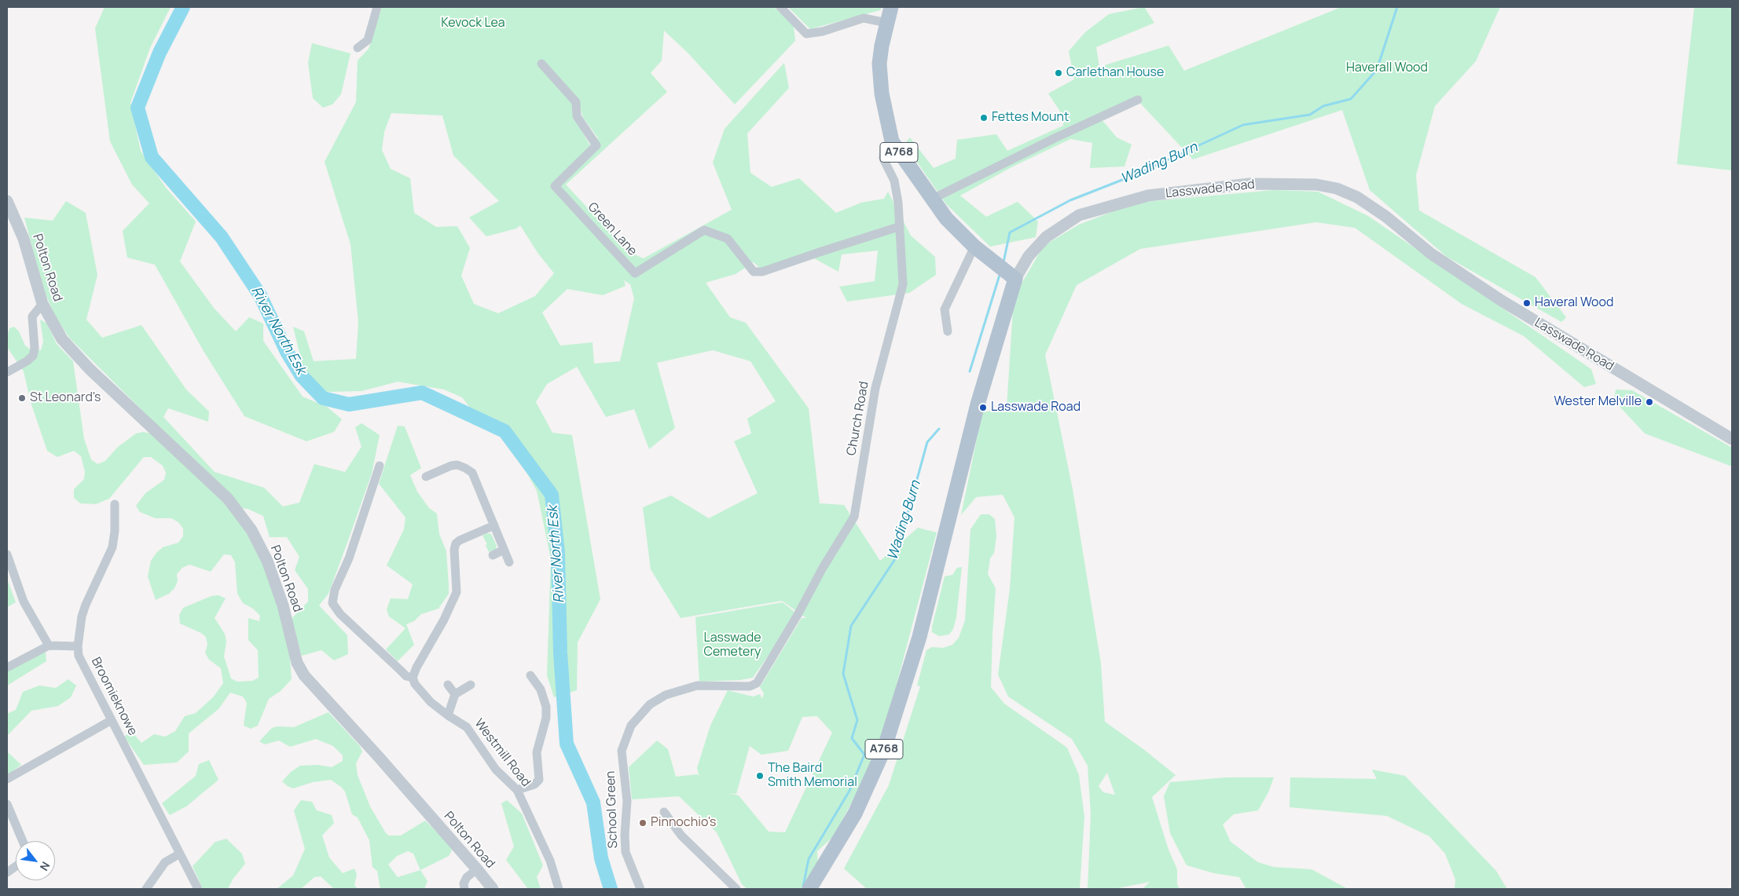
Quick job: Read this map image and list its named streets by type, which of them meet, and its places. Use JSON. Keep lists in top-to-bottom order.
{
  "streets": {
    "main road": ["A768", "Lasswade Road"],
    "street": [
      "Green Lane",
      "Polton Road",
      "Church Road",
      "Broomieknowe",
      "Westmill Road",
      "School Green"
    ]
  },
  "crossings": [
    ["A768", "Lasswade Road"],
    ["A768", "Church Road"],
    ["Green Lane", "Church Road"],
    ["Church Road", "School Green"]
  ],
  "water": ["Wading Burn", "River North Esk"],
  "parks": ["Kevock Lea", "Haverall Wood", "Lasswade Cemetery"],
  "places": [
    "Carlethan House",
    "Fettes Mount",
    "Haveral Wood",
    "St Leonard's",
    "Wester Melville",
    "Lasswade Road",
    "The Baird Smith Memorial",
    "Pinnochio's"
  ],
  "north": "bottom right"
}
